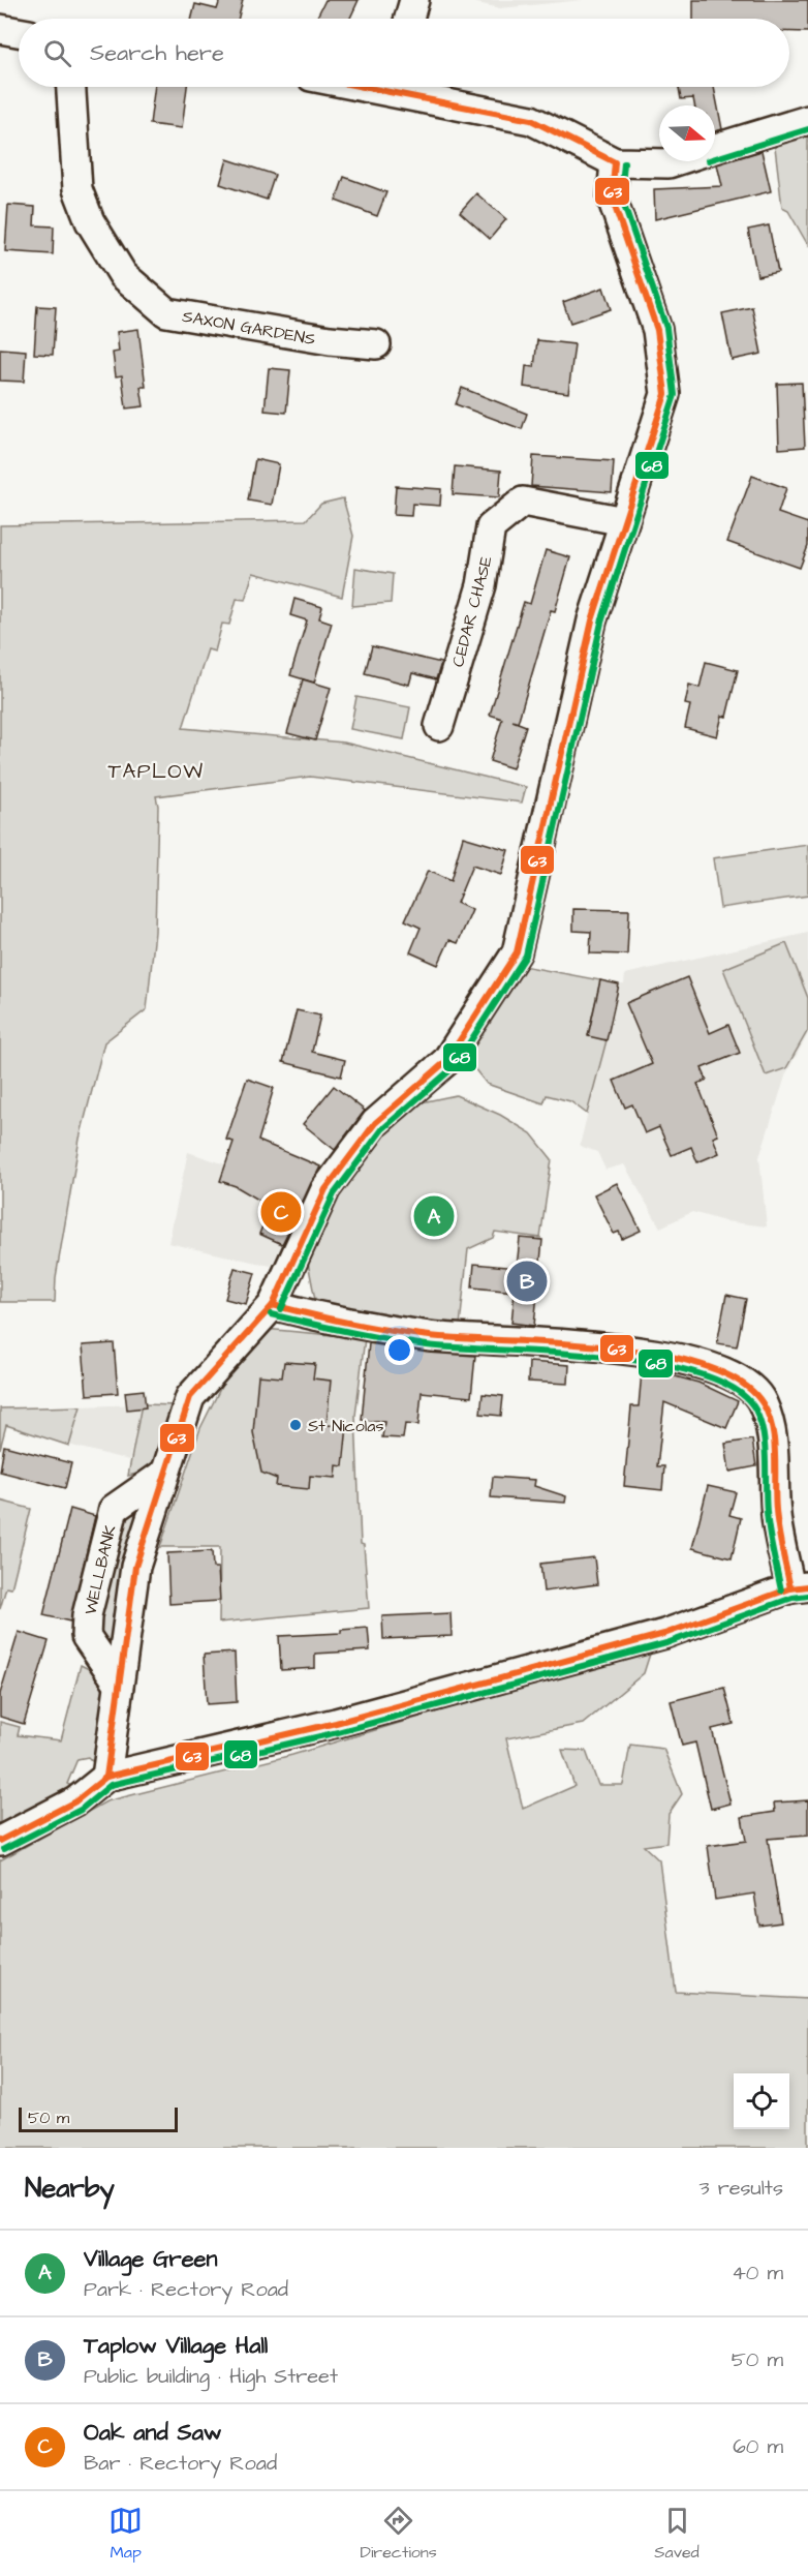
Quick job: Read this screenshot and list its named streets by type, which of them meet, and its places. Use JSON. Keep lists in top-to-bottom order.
{
  "streets": {
    "street": ["SAXON GARDENS", "CEDAR CHASE", "WELLBANK"]
  },
  "districts": ["TAPLOW"],
  "places": ["St Nicolas"],
  "lines": ["transit line 63", "transit line 68"],
  "scale_bar": "50 m",
  "north": "right",
  "page": {
    "search": "Search here",
    "pins": ["C", "A", "B"],
    "scale": "50 m",
    "heading": ["Nearby", "3 results"],
    "list": [
      {
        "mark": "A",
        "name": "Village Green",
        "note": "Park · Rectory Road",
        "value": "40 m"
      },
      {
        "mark": "B",
        "name": "Taplow Village Hall",
        "note": "Public building · High Street",
        "value": "50 m"
      },
      {
        "mark": "C",
        "name": "Oak and Saw",
        "note": "Bar · Rectory Road",
        "value": "60 m"
      }
    ],
    "nav": ["Map", "Directions", "Saved"]
  }
}
